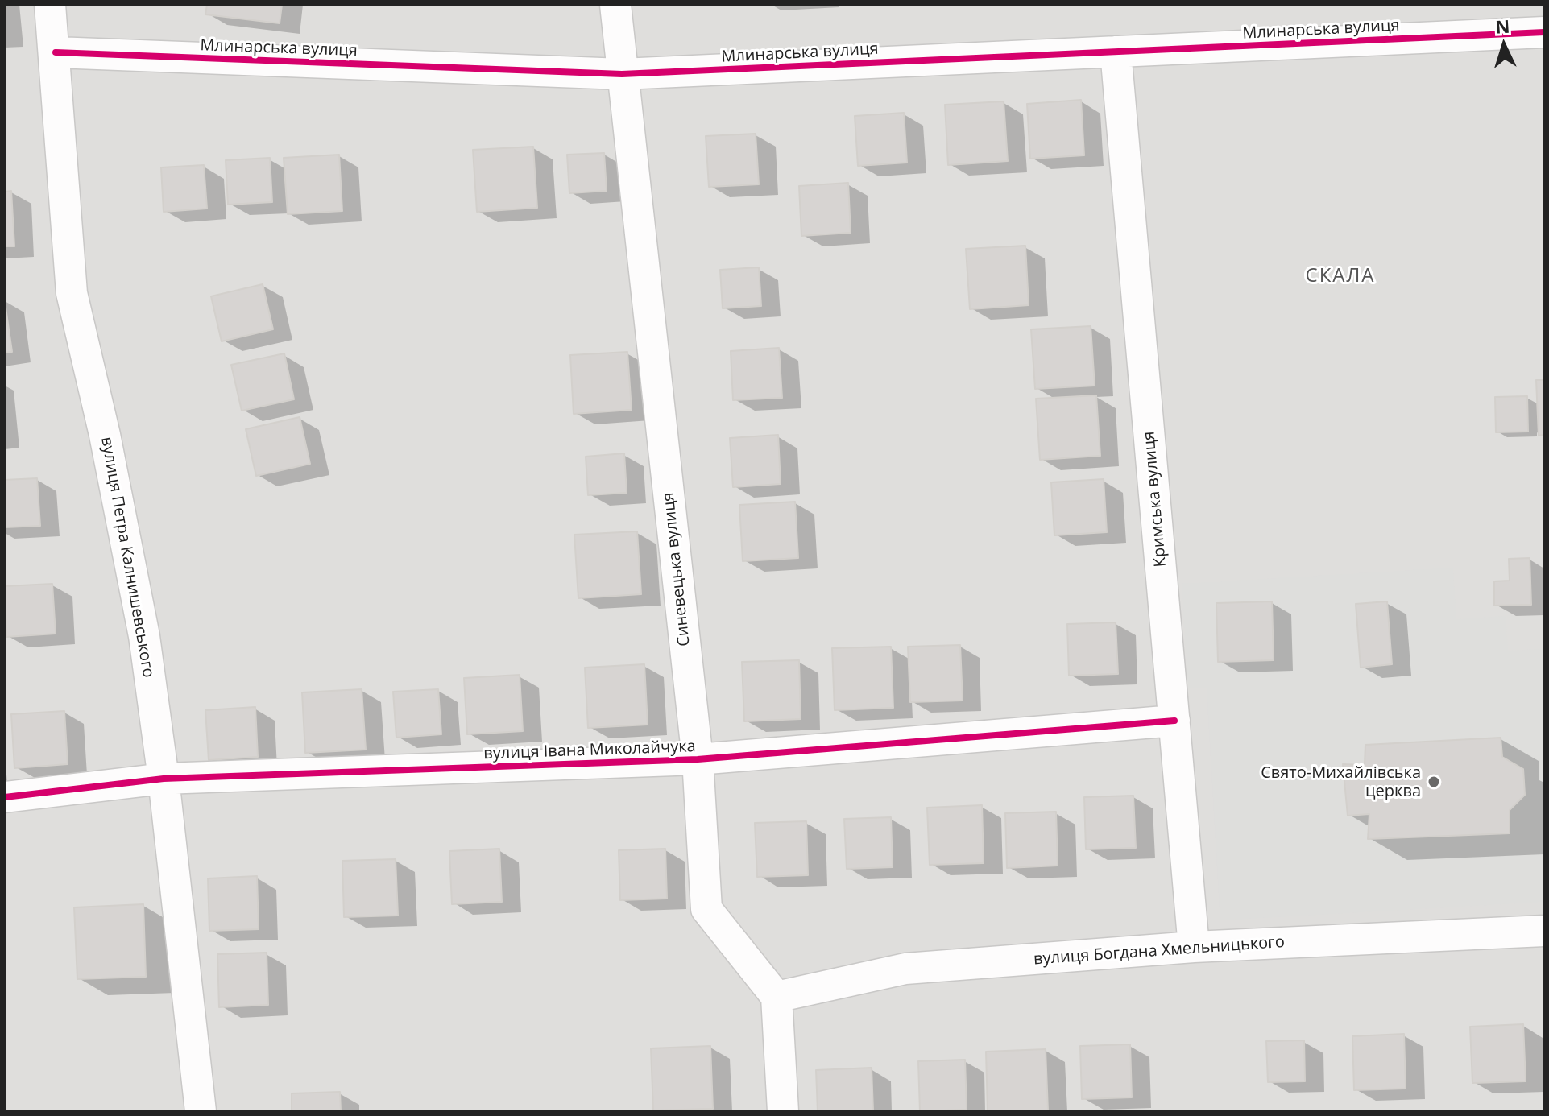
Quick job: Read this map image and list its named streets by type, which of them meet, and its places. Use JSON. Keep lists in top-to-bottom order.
{
  "streets": {
    "street": [
      "Млинарська вулиця",
      "Кримська вулиця",
      "вулиця Петра Калнишевського",
      "Синевецька вулиця",
      "вулиця Івана Миколайчука",
      "вулиця Богдана Хмельницького"
    ]
  },
  "crossings": [
    ["Млинарська вулиця", "Кримська вулиця"],
    ["Млинарська вулиця", "вулиця Петра Калнишевського"],
    ["Млинарська вулиця", "Синевецька вулиця"],
    ["Кримська вулиця", "вулиця Івана Миколайчука"],
    ["Кримська вулиця", "вулиця Богдана Хмельницького"],
    ["вулиця Петра Калнишевського", "вулиця Івана Миколайчука"],
    ["Синевецька вулиця", "вулиця Івана Миколайчука"],
    ["Синевецька вулиця", "вулиця Богдана Хмельницького"]
  ],
  "districts": ["СКАЛА"],
  "places": ["Свято-Михайлівська церква"],
  "north": "top"
}
